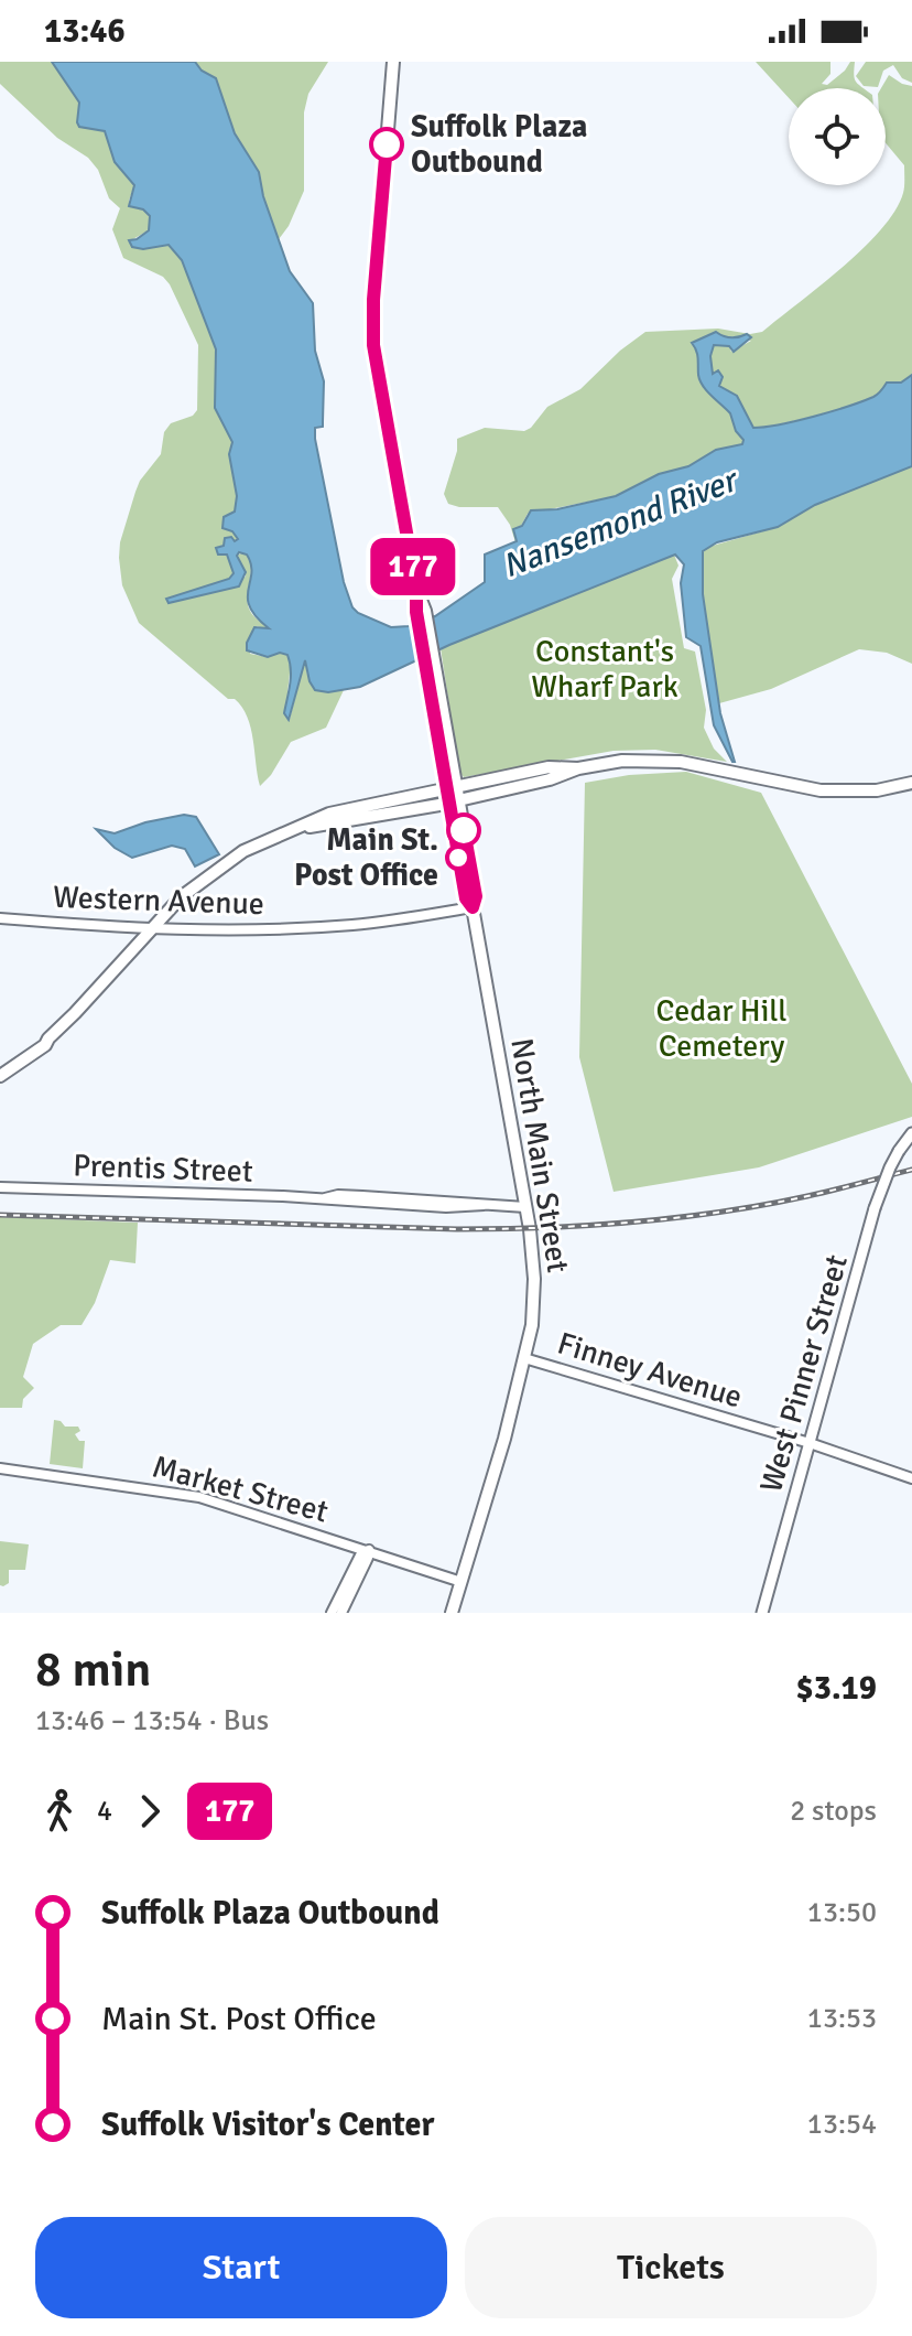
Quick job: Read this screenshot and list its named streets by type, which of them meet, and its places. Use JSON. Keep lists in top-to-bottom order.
{
  "streets": {
    "main road": ["North Main Street", "West Pinner Street"],
    "street": [
      "Western Avenue",
      "Prentis Street",
      "Finney Avenue",
      "Market Street"
    ]
  },
  "crossings": [
    ["Western Avenue", "North Main Street"],
    ["North Main Street", "Prentis Street"],
    ["North Main Street", "Finney Avenue"],
    ["North Main Street", "Market Street"],
    ["Finney Avenue", "West Pinner Street"]
  ],
  "water": ["Nansemond River"],
  "parks": ["Constant's Wharf Park", "Cedar Hill Cemetery"],
  "places": ["Suffolk Plaza Outbound", "Main St. Post Office"],
  "lines": ["bus line 177"],
  "page": {
    "status": "13:46",
    "on_map": "177",
    "heading": ["8 min", "13:46 – 13:54 · Bus", "$3.19"],
    "legs": ["4", "177", "2 stops"],
    "list": [
      {
        "name": "Suffolk Plaza Outbound",
        "value": "13:50"
      },
      {
        "name": "Main St. Post Office",
        "value": "13:53"
      },
      {
        "name": "Suffolk Visitor's Center",
        "value": "13:54"
      }
    ],
    "buttons": ["Start", "Tickets"]
  }
}
